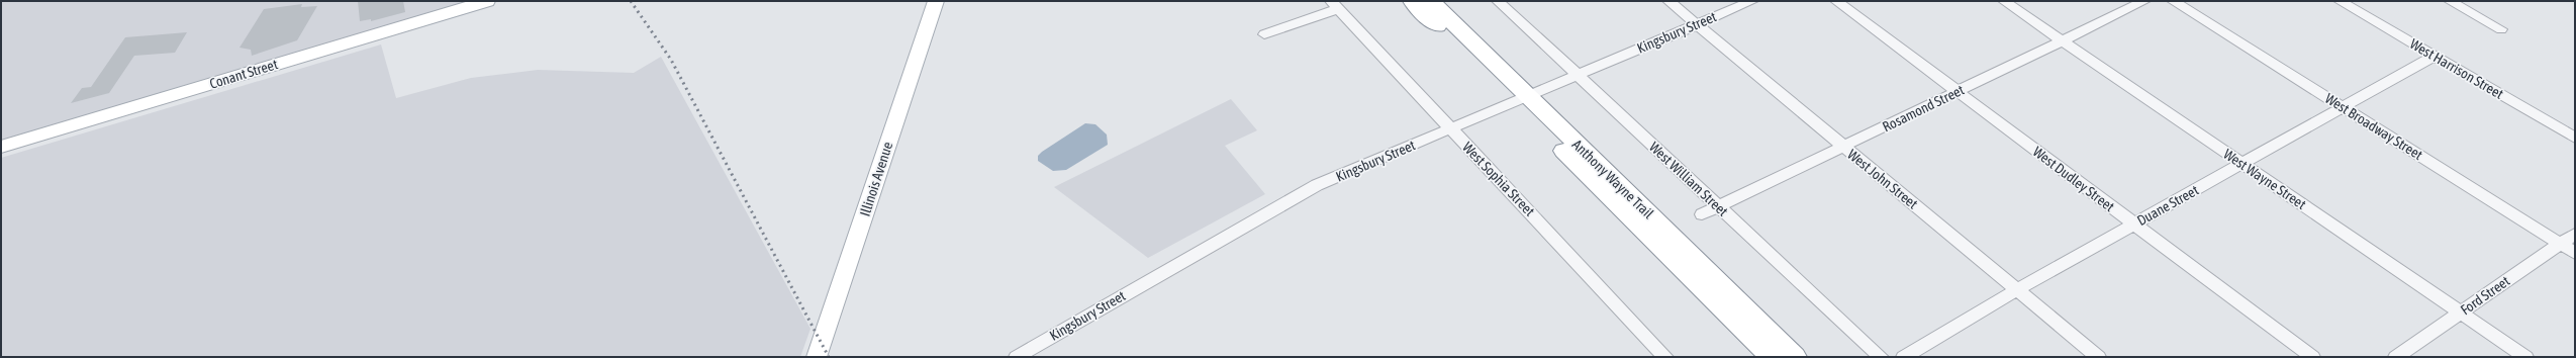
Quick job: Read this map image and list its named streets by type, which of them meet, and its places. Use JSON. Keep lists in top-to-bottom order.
{
  "streets": {
    "highway": ["Anthony Wayne Trail"],
    "main road": ["Conant Street", "Illinois Avenue"],
    "street": [
      "Kingsbury Street",
      "West Harrison Street",
      "Rosamond Street",
      "West Broadway Street",
      "West Sophia Street",
      "West William Street",
      "West John Street",
      "West Dudley Street",
      "West Wayne Street",
      "Duane Street",
      "Ford Street"
    ]
  },
  "crossings": [
    ["Kingsbury Street", "West Sophia Street"],
    ["Kingsbury Street", "Anthony Wayne Trail"],
    ["Kingsbury Street", "West William Street"],
    ["Kingsbury Street", "West John Street"],
    ["West Harrison Street", "Duane Street"],
    ["Rosamond Street", "West William Street"],
    ["Rosamond Street", "West John Street"],
    ["Rosamond Street", "West Dudley Street"],
    ["Rosamond Street", "West Wayne Street"],
    ["West Broadway Street", "Duane Street"],
    ["West Broadway Street", "Ford Street"],
    ["West John Street", "Duane Street"],
    ["West Dudley Street", "Duane Street"],
    ["West Wayne Street", "Duane Street"],
    ["West Wayne Street", "Ford Street"]
  ]
}
